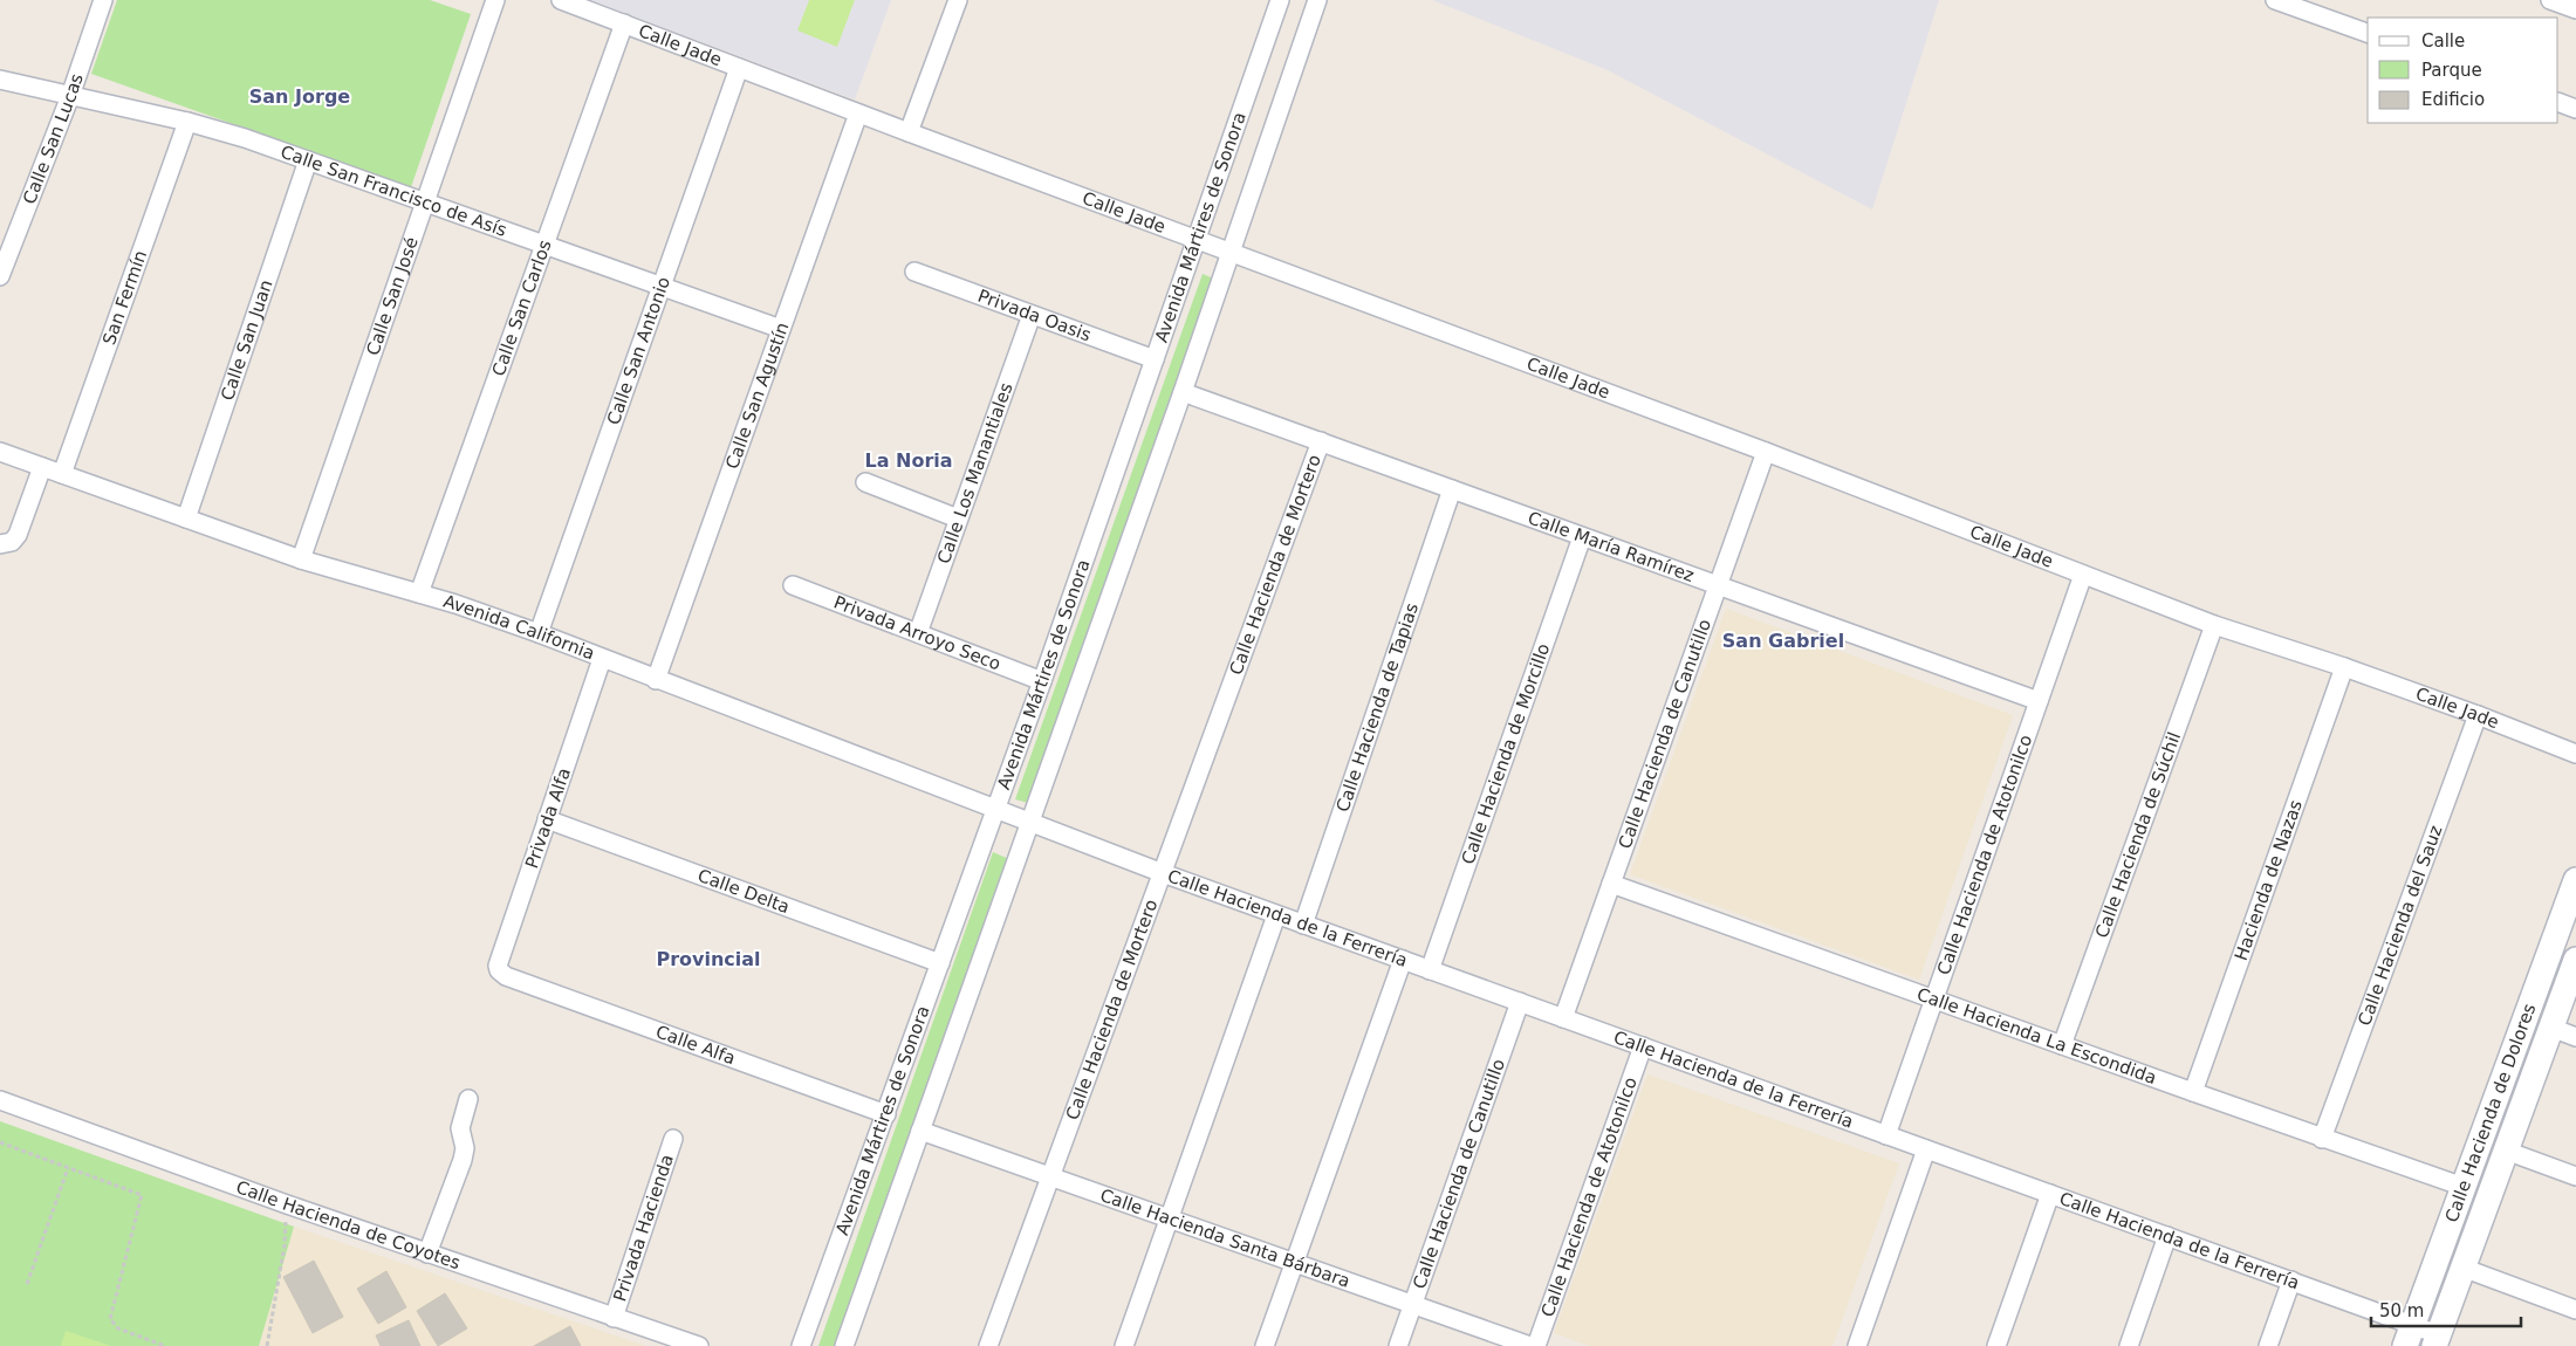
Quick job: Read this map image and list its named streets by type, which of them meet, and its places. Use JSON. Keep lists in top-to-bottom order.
{
  "streets": {
    "street": [
      "Calle Jade",
      "Calle San Lucas",
      "Calle San Francisco de Asís",
      "Avenida Mártires de Sonora",
      "Calle San José",
      "San Fermín",
      "Calle San Carlos",
      "Privada Oasis",
      "Calle San Juan",
      "Calle San Antonio",
      "Calle San Agustín",
      "Calle Los Manantiales",
      "Calle María Ramírez",
      "Calle Hacienda de Mortero",
      "Avenida California",
      "Privada Arroyo Seco",
      "Calle Hacienda de Tapias",
      "Calle Hacienda de Canutillo",
      "Calle Hacienda de Morcillo",
      "Privada Alfa",
      "Calle Hacienda de Súchil",
      "Calle Hacienda de Atotonilco",
      "Hacienda de Nazas",
      "Calle Delta",
      "Calle Hacienda de la Ferrería",
      "Calle Hacienda del Sauz",
      "Calle Hacienda La Escondida",
      "Calle Alfa",
      "Calle Hacienda de Dolores",
      "Calle Hacienda de Coyotes",
      "Privada Hacienda",
      "Calle Hacienda Santa Bárbara"
    ]
  },
  "crossings": [
    ["Calle Jade", "Avenida Mártires de Sonora"],
    ["Calle Jade", "Calle San Carlos"],
    ["Calle Jade", "Calle San Antonio"],
    ["Calle Jade", "Calle San Agustín"],
    ["Calle Jade", "Calle Hacienda de Canutillo"],
    ["Calle Jade", "Calle Hacienda de Súchil"],
    ["Calle Jade", "Calle Hacienda de Atotonilco"],
    ["Calle Jade", "Hacienda de Nazas"],
    ["Calle Jade", "Calle Hacienda del Sauz"],
    ["Calle San Lucas", "Calle San Francisco de Asís"],
    ["Calle San Francisco de Asís", "Calle San José"],
    ["Calle San Francisco de Asís", "San Fermín"],
    ["Calle San Francisco de Asís", "Calle San Carlos"],
    ["Calle San Francisco de Asís", "Calle San Juan"],
    ["Calle San Francisco de Asís", "Calle San Antonio"],
    ["Calle San Francisco de Asís", "Calle San Agustín"],
    ["Avenida Mártires de Sonora", "Privada Oasis"],
    ["Avenida Mártires de Sonora", "Calle María Ramírez"],
    ["Avenida Mártires de Sonora", "Avenida California"],
    ["Avenida Mártires de Sonora", "Privada Arroyo Seco"],
    ["Avenida Mártires de Sonora", "Calle Delta"],
    ["Avenida Mártires de Sonora", "Calle Hacienda de la Ferrería"],
    ["Avenida Mártires de Sonora", "Calle Alfa"],
    ["Avenida Mártires de Sonora", "Calle Hacienda Santa Bárbara"],
    ["Calle San José", "Avenida California"],
    ["San Fermín", "Avenida California"],
    ["Calle San Carlos", "Avenida California"],
    ["Privada Oasis", "Calle Los Manantiales"],
    ["Calle San Juan", "Avenida California"],
    ["Calle San Antonio", "Avenida California"],
    ["Calle San Agustín", "Avenida California"],
    ["Calle Los Manantiales", "Privada Arroyo Seco"],
    ["Calle María Ramírez", "Calle Hacienda de Mortero"],
    ["Calle María Ramírez", "Calle Hacienda de Tapias"],
    ["Calle María Ramírez", "Calle Hacienda de Canutillo"],
    ["Calle María Ramírez", "Calle Hacienda de Morcillo"],
    ["Calle María Ramírez", "Calle Hacienda de Atotonilco"],
    ["Calle Hacienda de Mortero", "Calle Hacienda de la Ferrería"],
    ["Calle Hacienda de Mortero", "Calle Hacienda Santa Bárbara"],
    ["Avenida California", "Privada Alfa"],
    ["Avenida California", "Calle Hacienda de la Ferrería"],
    ["Calle Hacienda de Tapias", "Calle Hacienda de la Ferrería"],
    ["Calle Hacienda de Canutillo", "Calle Hacienda de la Ferrería"],
    ["Calle Hacienda de Canutillo", "Calle Hacienda La Escondida"],
    ["Calle Hacienda de Canutillo", "Calle Hacienda Santa Bárbara"],
    ["Calle Hacienda de Morcillo", "Calle Hacienda de la Ferrería"],
    ["Privada Alfa", "Calle Delta"],
    ["Privada Alfa", "Calle Alfa"],
    ["Calle Hacienda de Súchil", "Calle Hacienda La Escondida"],
    ["Calle Hacienda de Atotonilco", "Calle Hacienda de la Ferrería"],
    ["Calle Hacienda de Atotonilco", "Calle Hacienda La Escondida"],
    ["Hacienda de Nazas", "Calle Hacienda La Escondida"],
    ["Calle Hacienda de la Ferrería", "Calle Hacienda de Dolores"],
    ["Calle Hacienda del Sauz", "Calle Hacienda La Escondida"],
    ["Calle Hacienda La Escondida", "Calle Hacienda de Dolores"],
    ["Calle Hacienda de Coyotes", "Privada Hacienda"]
  ],
  "districts": [
    "San Jorge",
    "La Noria",
    "San Gabriel",
    "Provincial"
  ],
  "legend": ["Calle", "Parque", "Edificio"],
  "scale_bar": "50 m"
}
